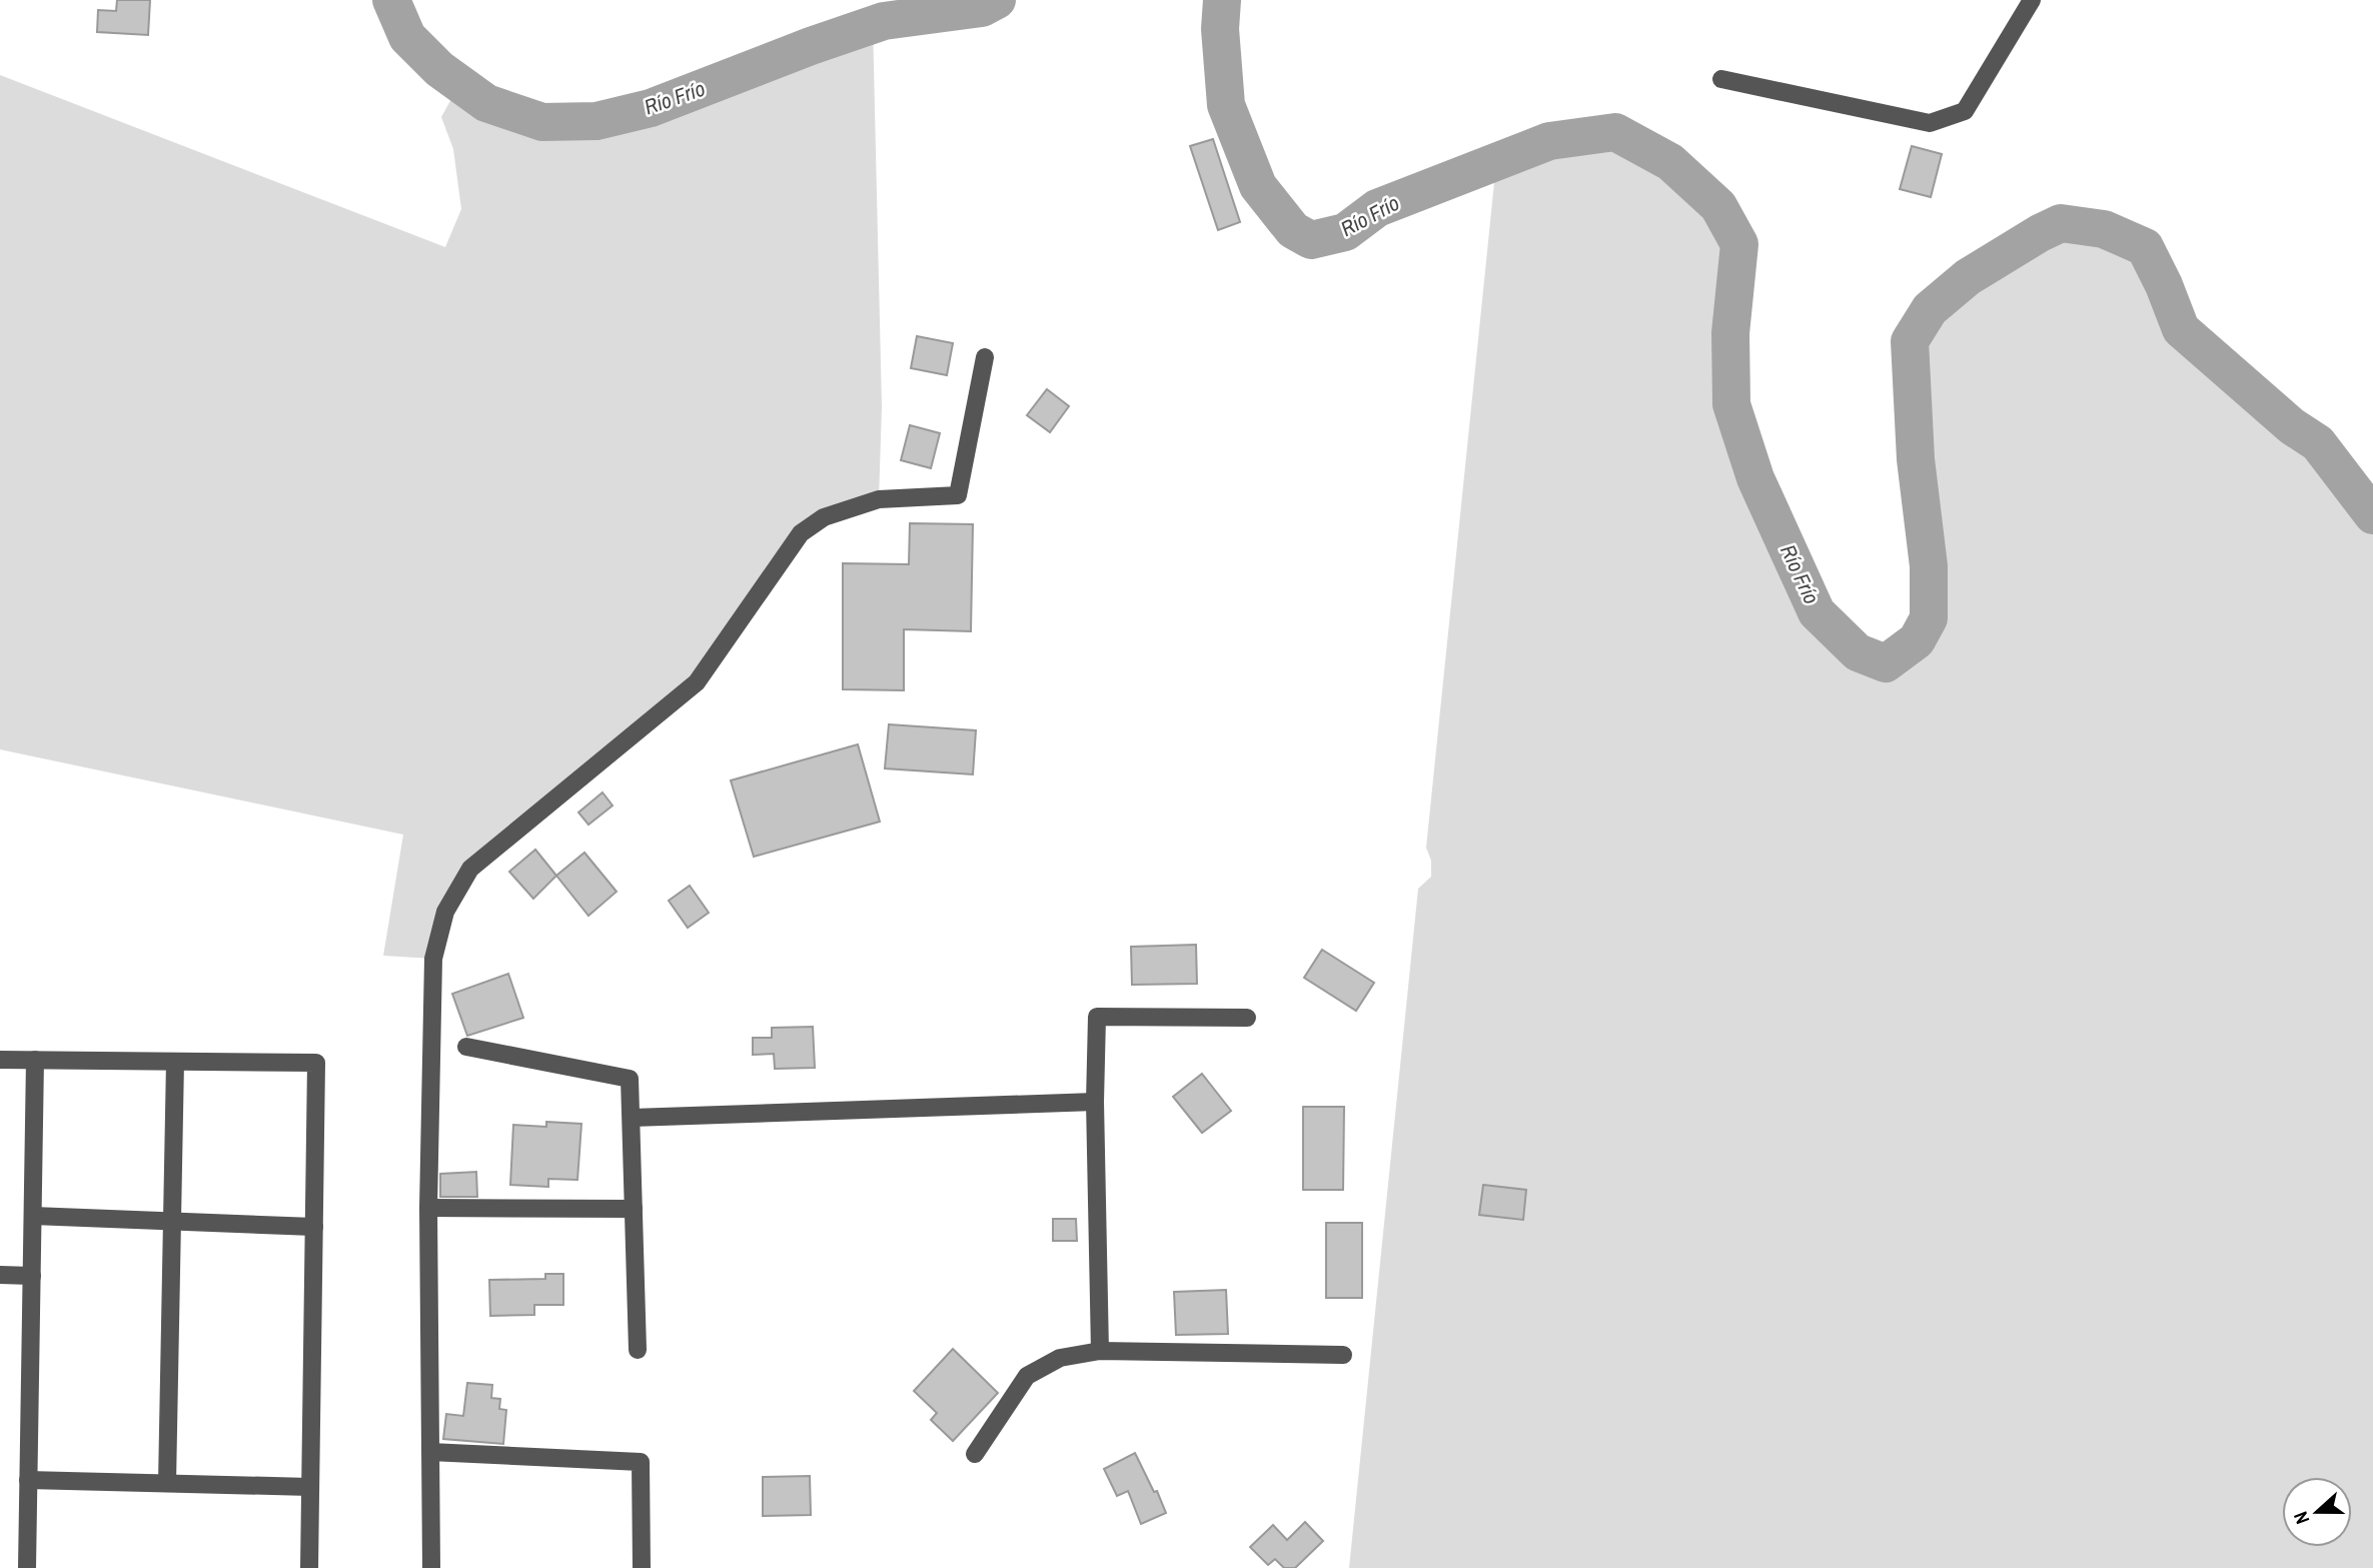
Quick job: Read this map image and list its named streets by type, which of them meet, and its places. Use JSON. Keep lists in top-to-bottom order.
{
  "water": ["Río Frío"],
  "north": "left"
}
